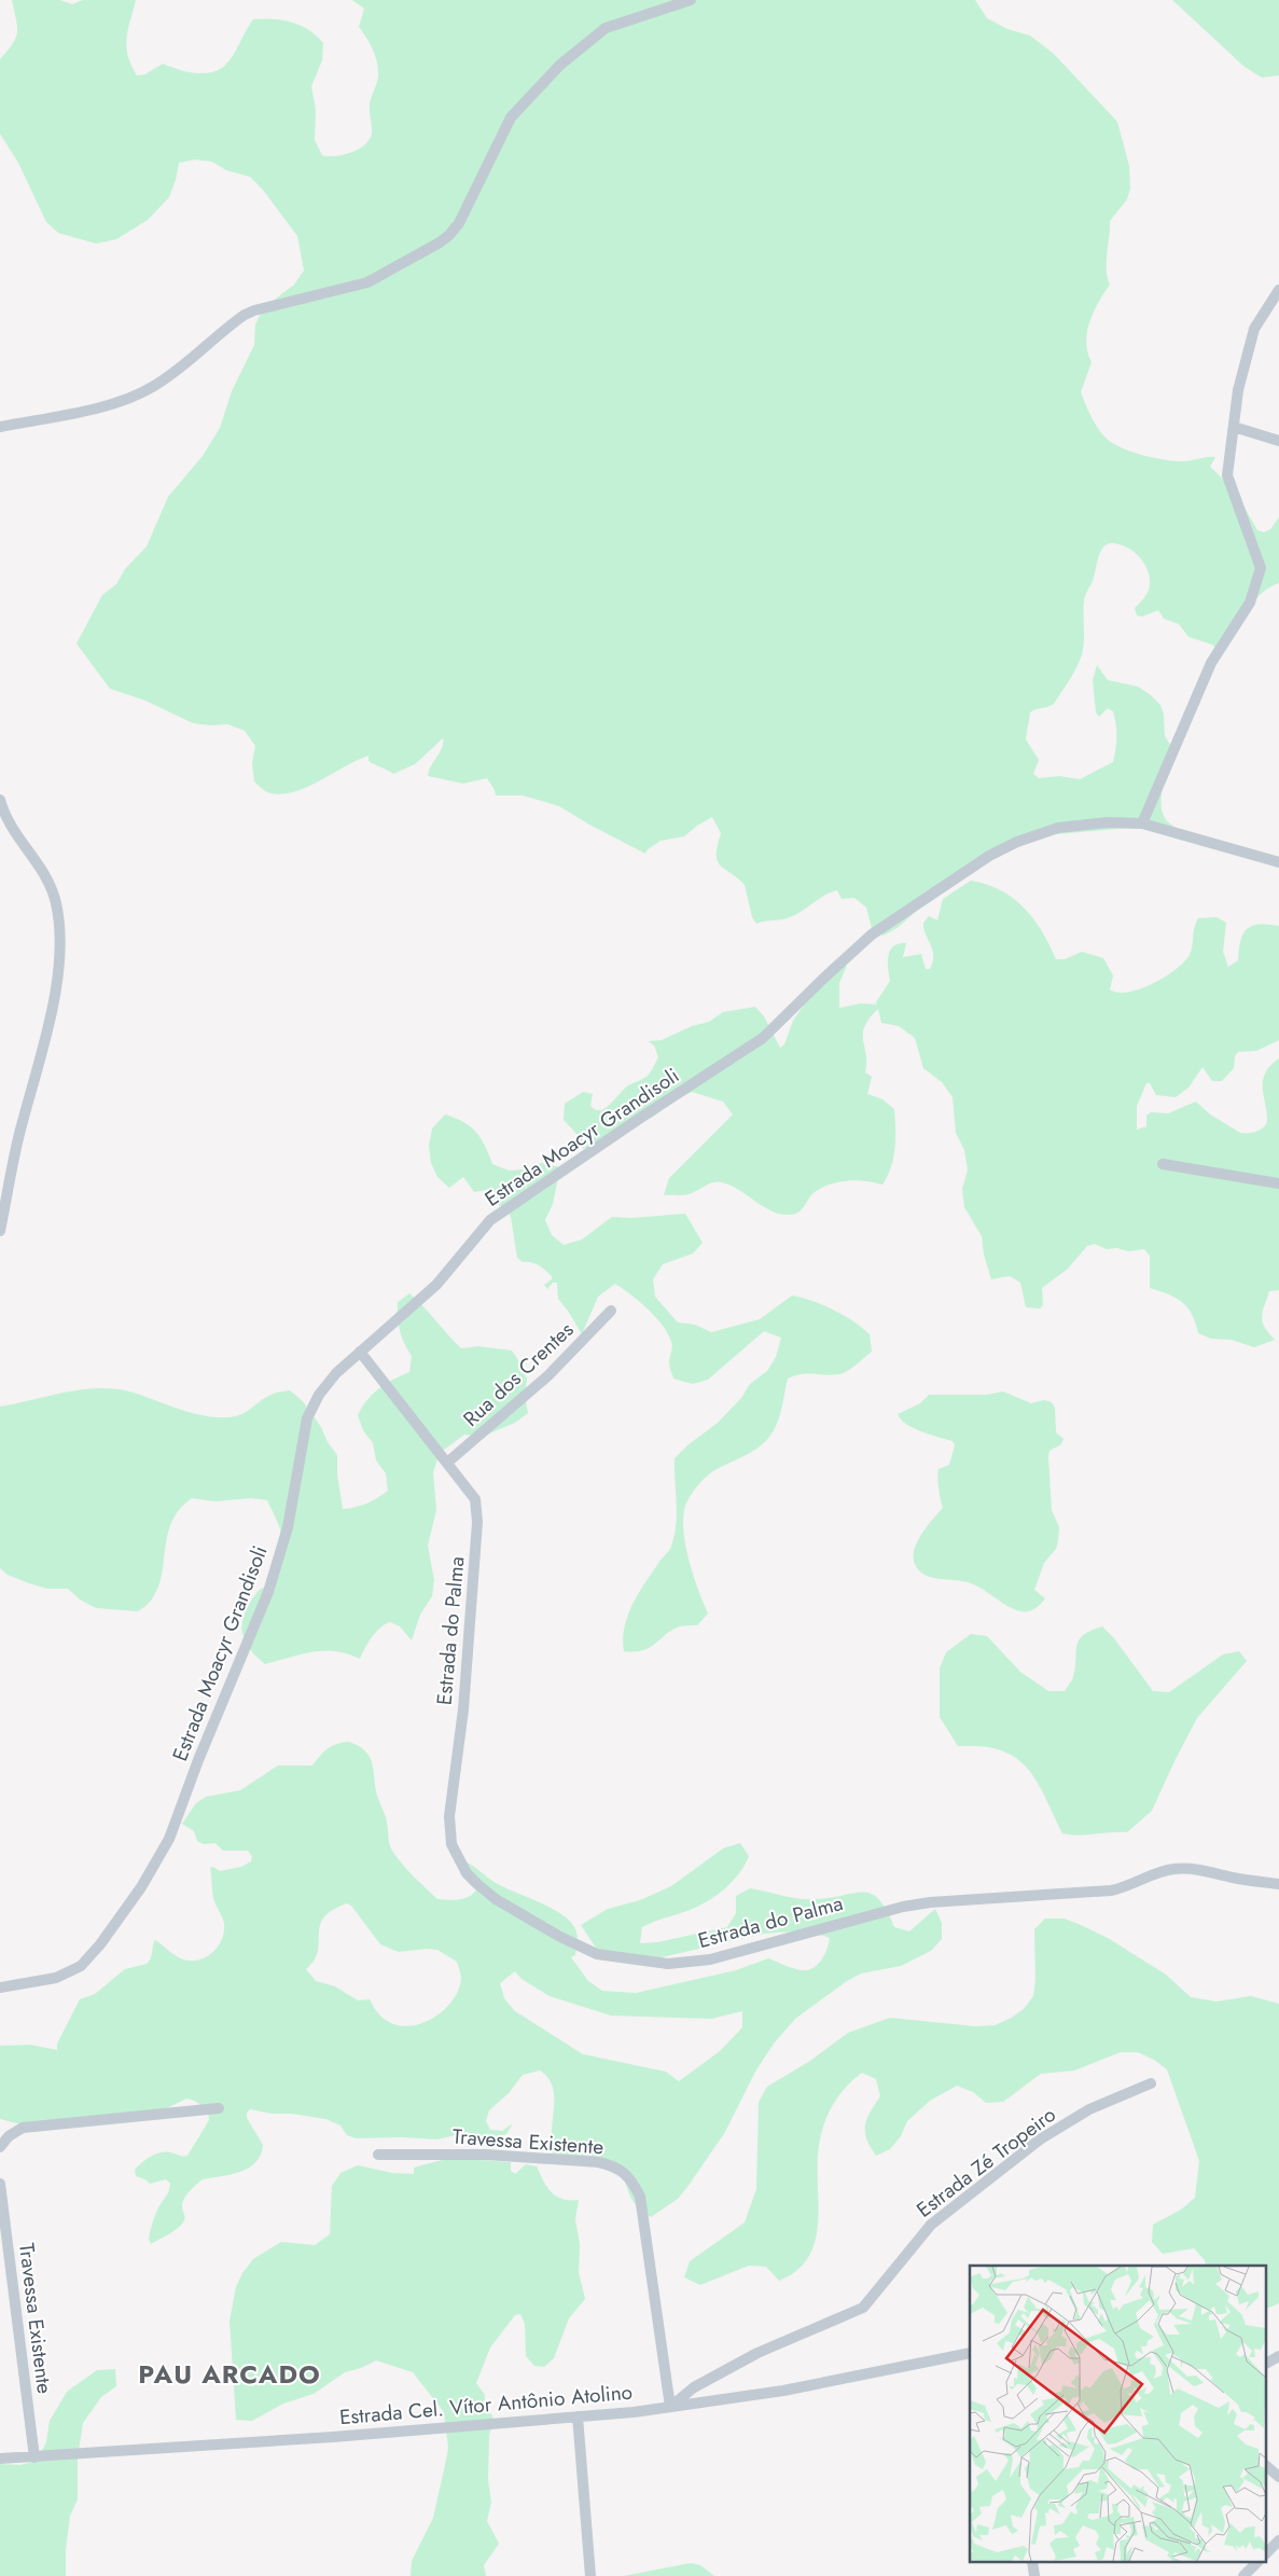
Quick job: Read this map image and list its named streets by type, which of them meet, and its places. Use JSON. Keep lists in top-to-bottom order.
{
  "streets": {
    "street": [
      "Estrada Moacyr Grandisoli",
      "Rua dos Crentes",
      "Estrada do Palma",
      "Travessa Existente",
      "Estrada Zé Tropeiro",
      "Estrada Cel. Vítor Antônio Atolino"
    ]
  },
  "crossings": [
    ["Estrada Moacyr Grandisoli", "Estrada do Palma"],
    ["Rua dos Crentes", "Estrada do Palma"],
    ["Travessa Existente", "Estrada Zé Tropeiro"],
    ["Travessa Existente", "Estrada Cel. Vítor Antônio Atolino"],
    ["Estrada Zé Tropeiro", "Estrada Cel. Vítor Antônio Atolino"]
  ],
  "districts": ["PAU ARCADO"]
}
